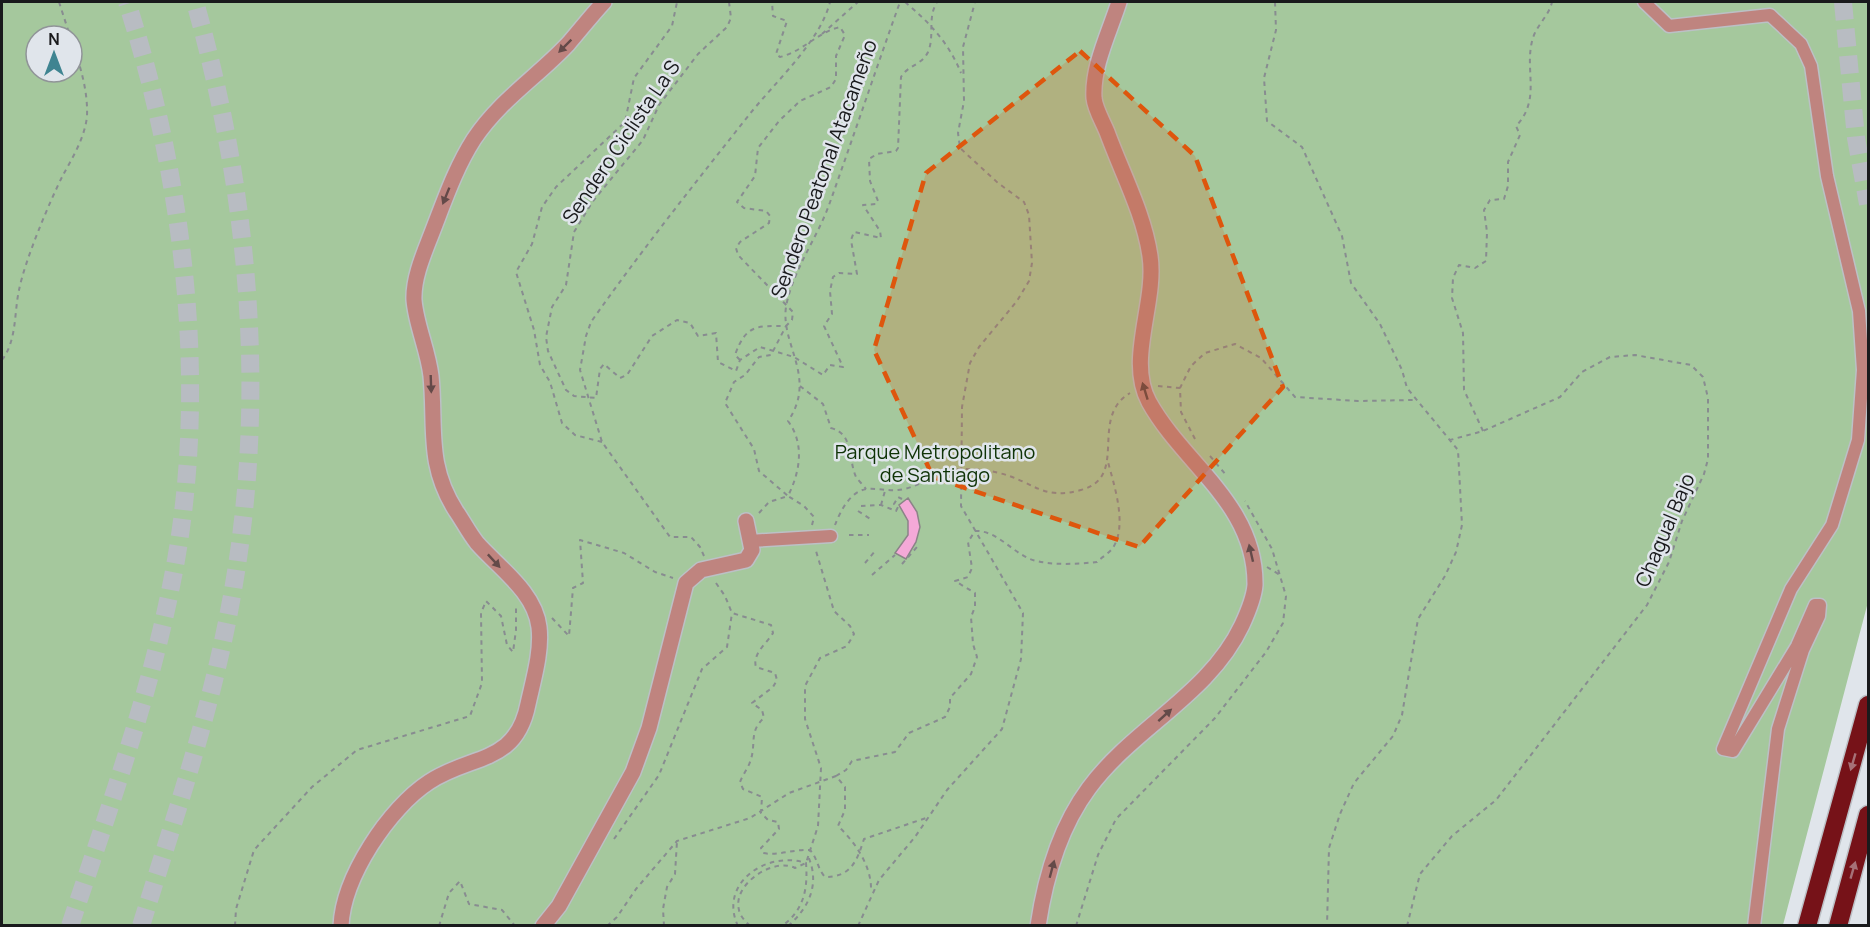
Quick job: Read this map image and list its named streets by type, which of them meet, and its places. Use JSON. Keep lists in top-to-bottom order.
{
  "streets": {
    "path": ["Sendero Ciclista La S", "Sendero Peatonal Atacameño", "Chagual Bajo"]
  },
  "parks": ["Parque Metropolitano de Santiago"],
  "north": "top"
}
